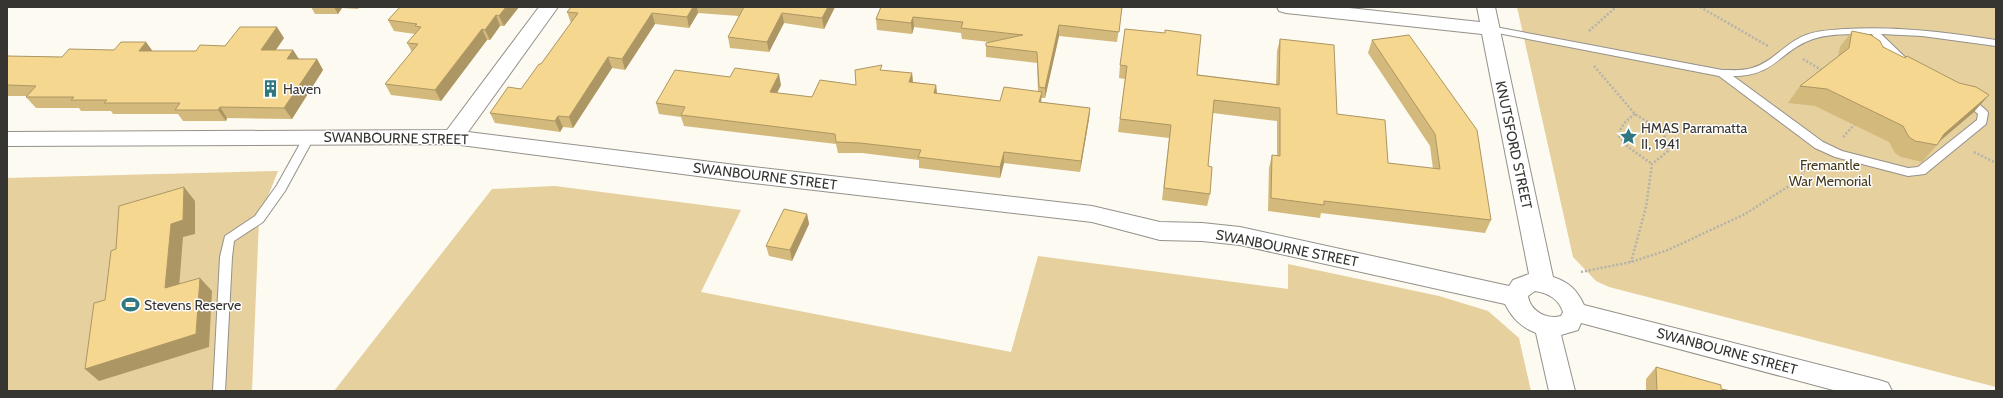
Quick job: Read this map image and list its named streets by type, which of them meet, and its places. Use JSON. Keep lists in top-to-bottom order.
{
  "streets": {
    "street": ["SWANBOURNE STREET", "KNUTSFORD STREET"]
  },
  "crossings": [
    ["SWANBOURNE STREET", "KNUTSFORD STREET"]
  ],
  "parks": ["Fremantle War Memorial"],
  "places": {
    "building": ["Haven"],
    "place": ["HMAS Parramatta II, 1941"],
    "sports": ["Stevens Reserve"]
  }
}
